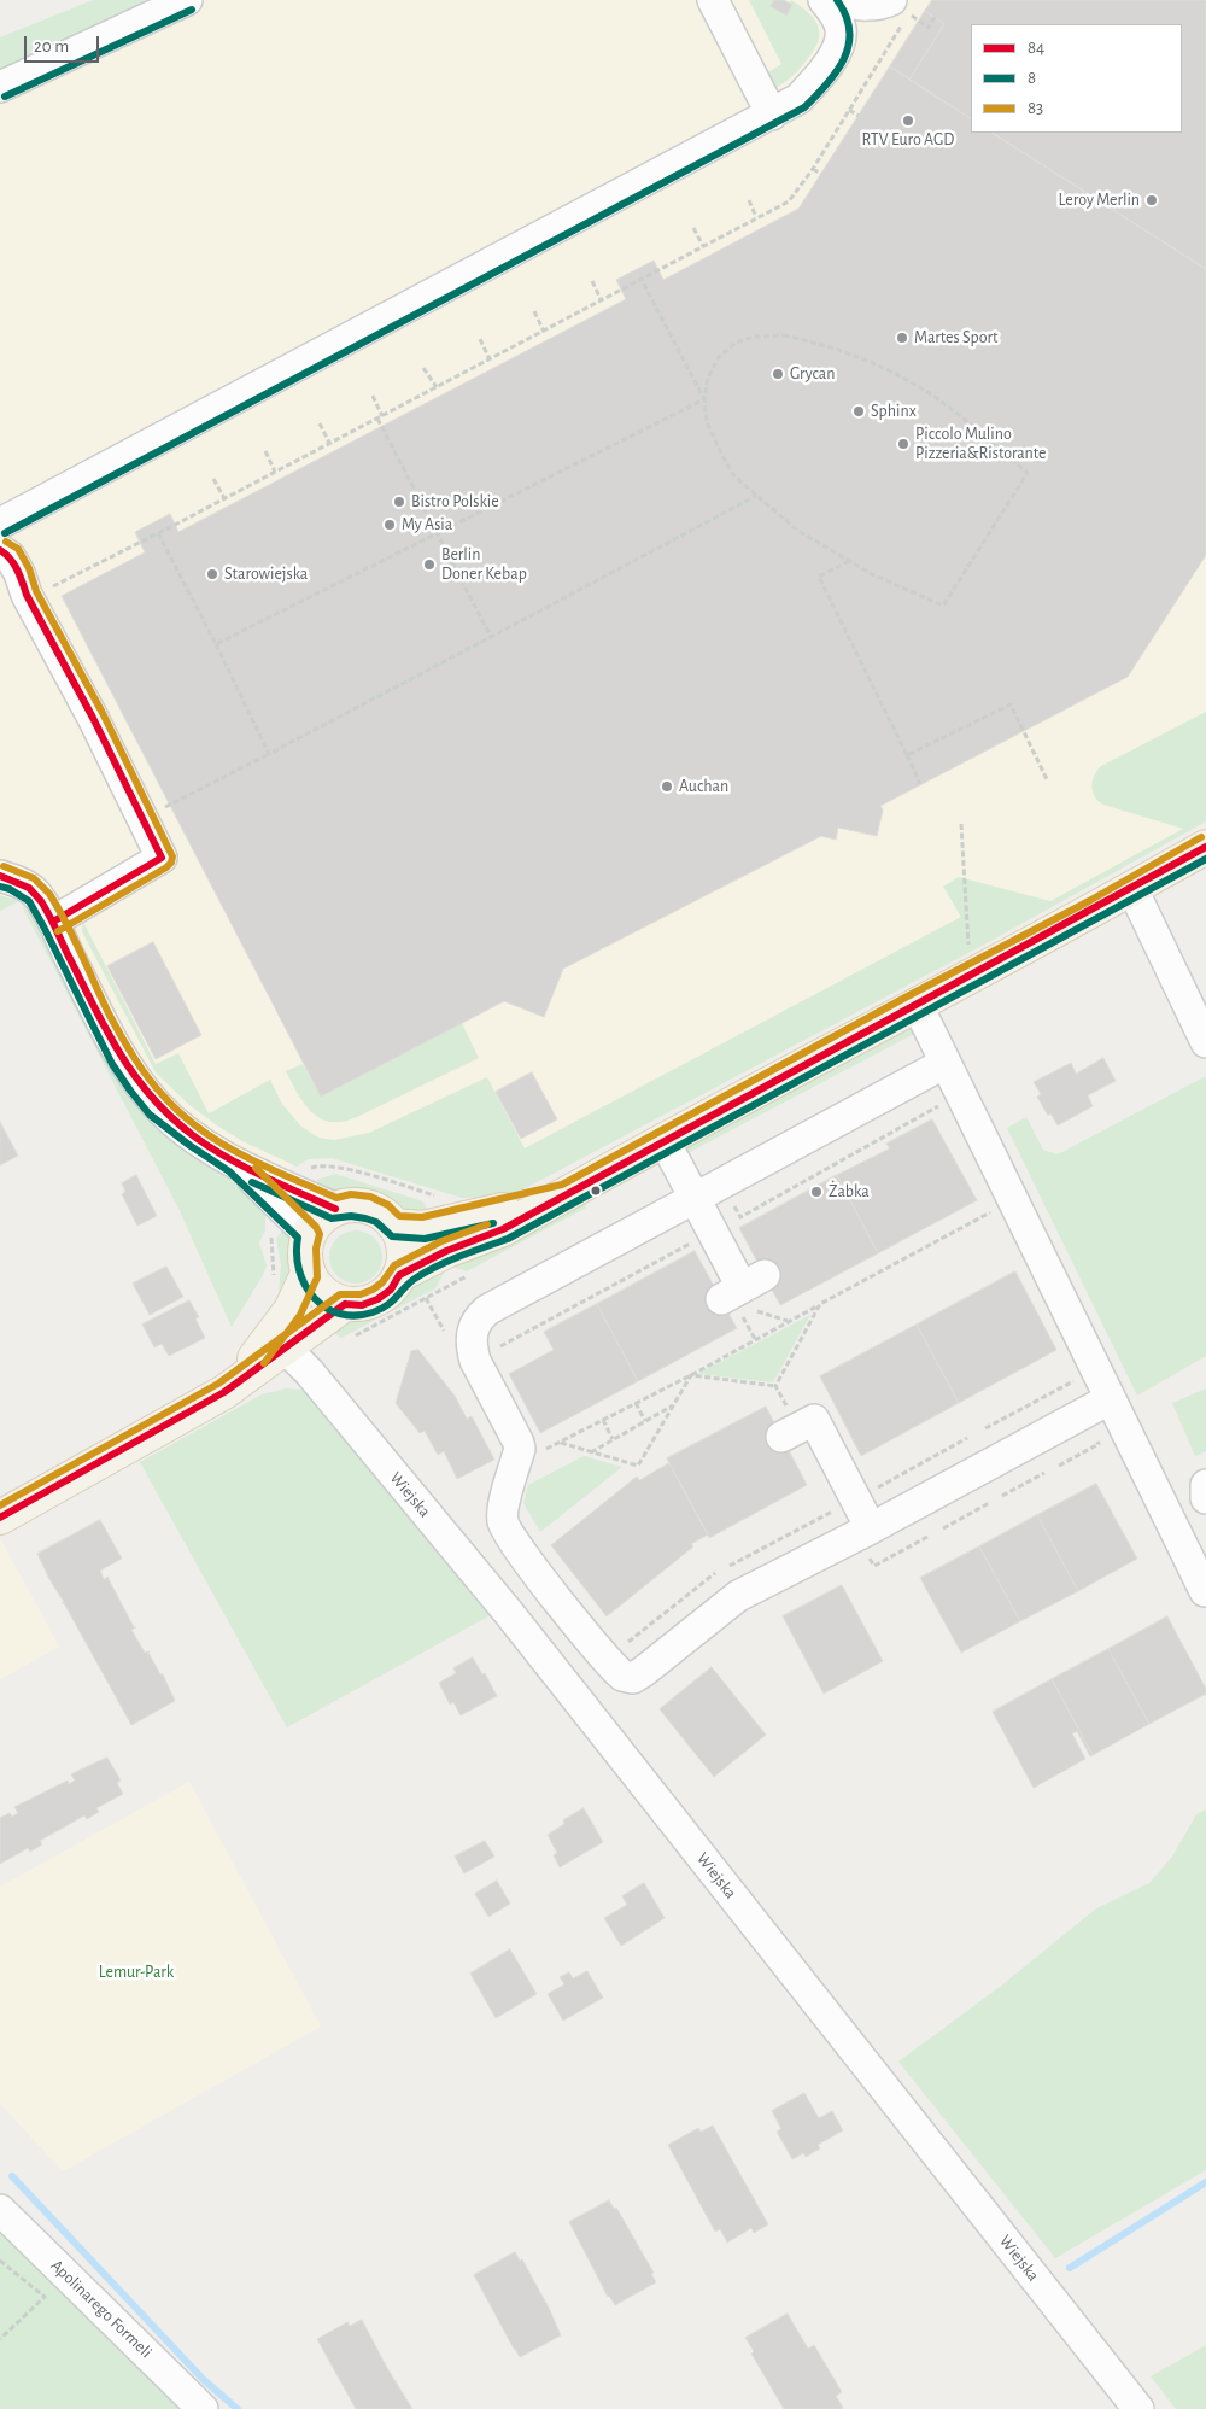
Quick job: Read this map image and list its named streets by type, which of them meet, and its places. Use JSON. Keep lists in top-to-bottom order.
{
  "streets": {
    "street": ["Wiejska", "Apolinarego Formeli"]
  },
  "parks": ["Lemur-Park"],
  "places": [
    "RTV Euro AGD",
    "Leroy Merlin",
    "Martes Sport",
    "Grycan",
    "Sphinx",
    "Piccolo Mulino Pizzeria&Ristorante",
    "Bistro Polskie",
    "My Asia",
    "Berlin Doner Kebap",
    "Starowiejska",
    "Auchan",
    "Żabka"
  ],
  "lines": ["transit line 8", "transit line 83", "transit line 84"],
  "legend": ["84", "8", "83"],
  "scale_bar": "20 m"
}
